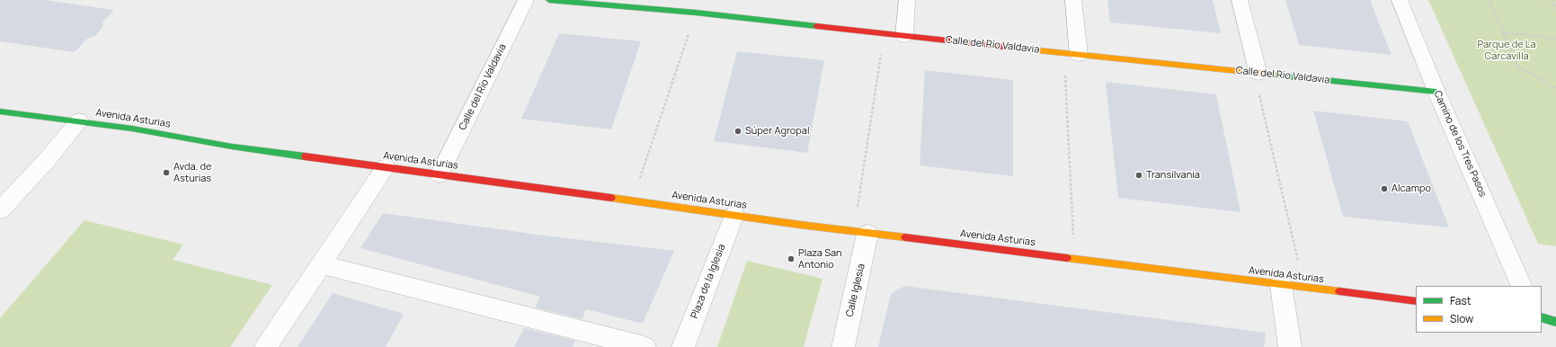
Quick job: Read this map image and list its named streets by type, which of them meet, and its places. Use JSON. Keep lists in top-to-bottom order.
{
  "streets": {
    "main road": ["Calle del Río Valdavia", "Avenida Asturias"],
    "street": ["Camino de los Tres Pasos", "Plaza de la Iglesia", "Calle Iglesia"]
  },
  "crossings": [
    ["Calle del Río Valdavia", "Avenida Asturias"],
    ["Calle del Río Valdavia", "Camino de los Tres Pasos"],
    ["Avenida Asturias", "Plaza de la Iglesia"],
    ["Avenida Asturias", "Calle Iglesia"]
  ],
  "parks": ["Parque de La Carcavilla"],
  "places": [
    "Súper Agropal",
    "Avda. de Asturias",
    "Transilvania",
    "Alcampo",
    "Plaza San Antonio"
  ],
  "legend": ["Fast", "Slow"]
}
